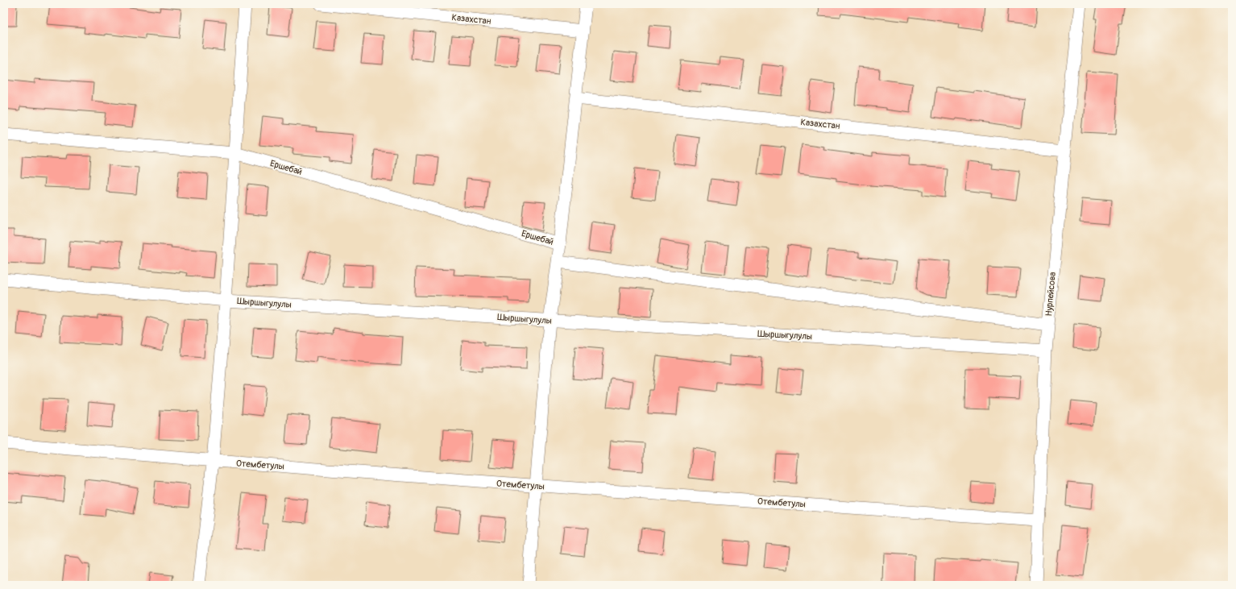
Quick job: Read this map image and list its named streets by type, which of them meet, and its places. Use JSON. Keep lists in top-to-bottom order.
{
  "streets": {
    "street": [
      "Казахстан",
      "Ершебай",
      "Нурпейсова",
      "Шыршыгулулы",
      "Отембетулы"
    ]
  },
  "crossings": [
    ["Казахстан", "Нурпейсова"],
    ["Нурпейсова", "Шыршыгулулы"],
    ["Нурпейсова", "Отембетулы"]
  ]
}
